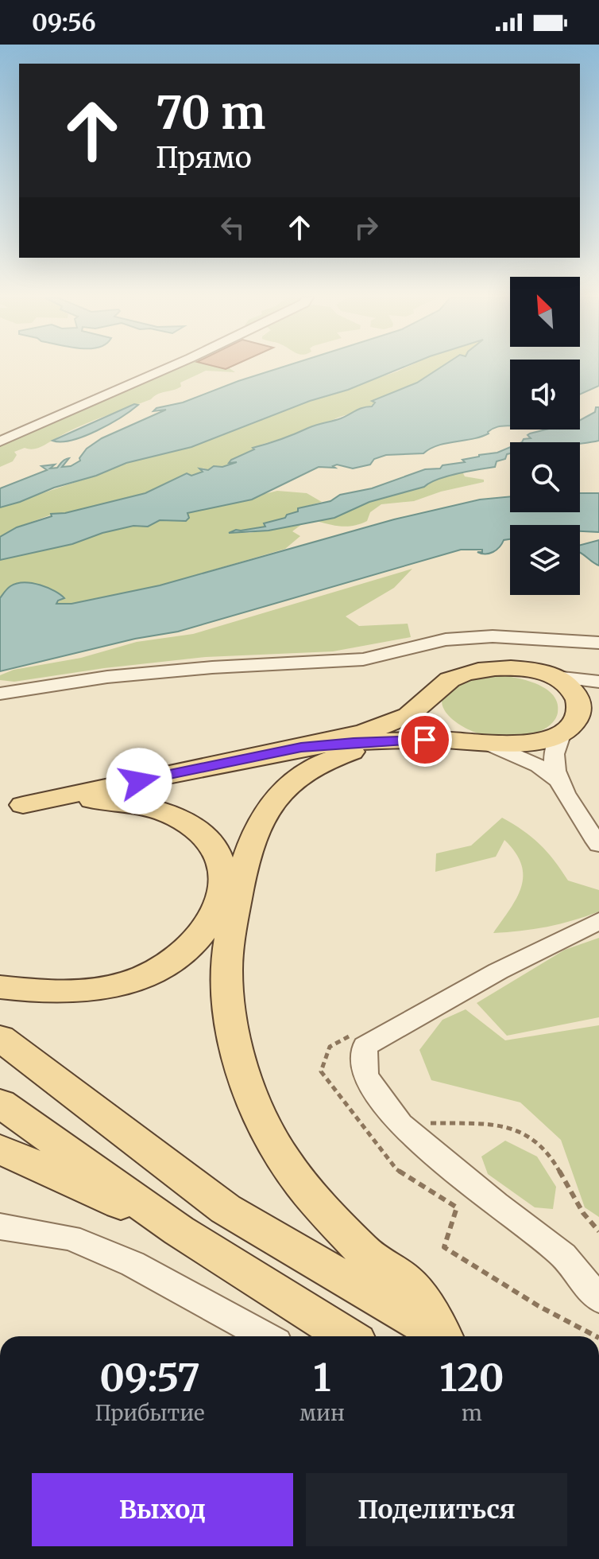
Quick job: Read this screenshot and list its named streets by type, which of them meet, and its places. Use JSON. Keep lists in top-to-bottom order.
{
  "north": "top left",
  "page": {
    "status": "09:56",
    "turn": ["70 m", "Прямо"],
    "eta": [
      "09:57",
      "Прибытие",
      "1",
      "мин",
      "120",
      "m"
    ],
    "buttons": ["Выход", "Поделиться"]
  }
}
